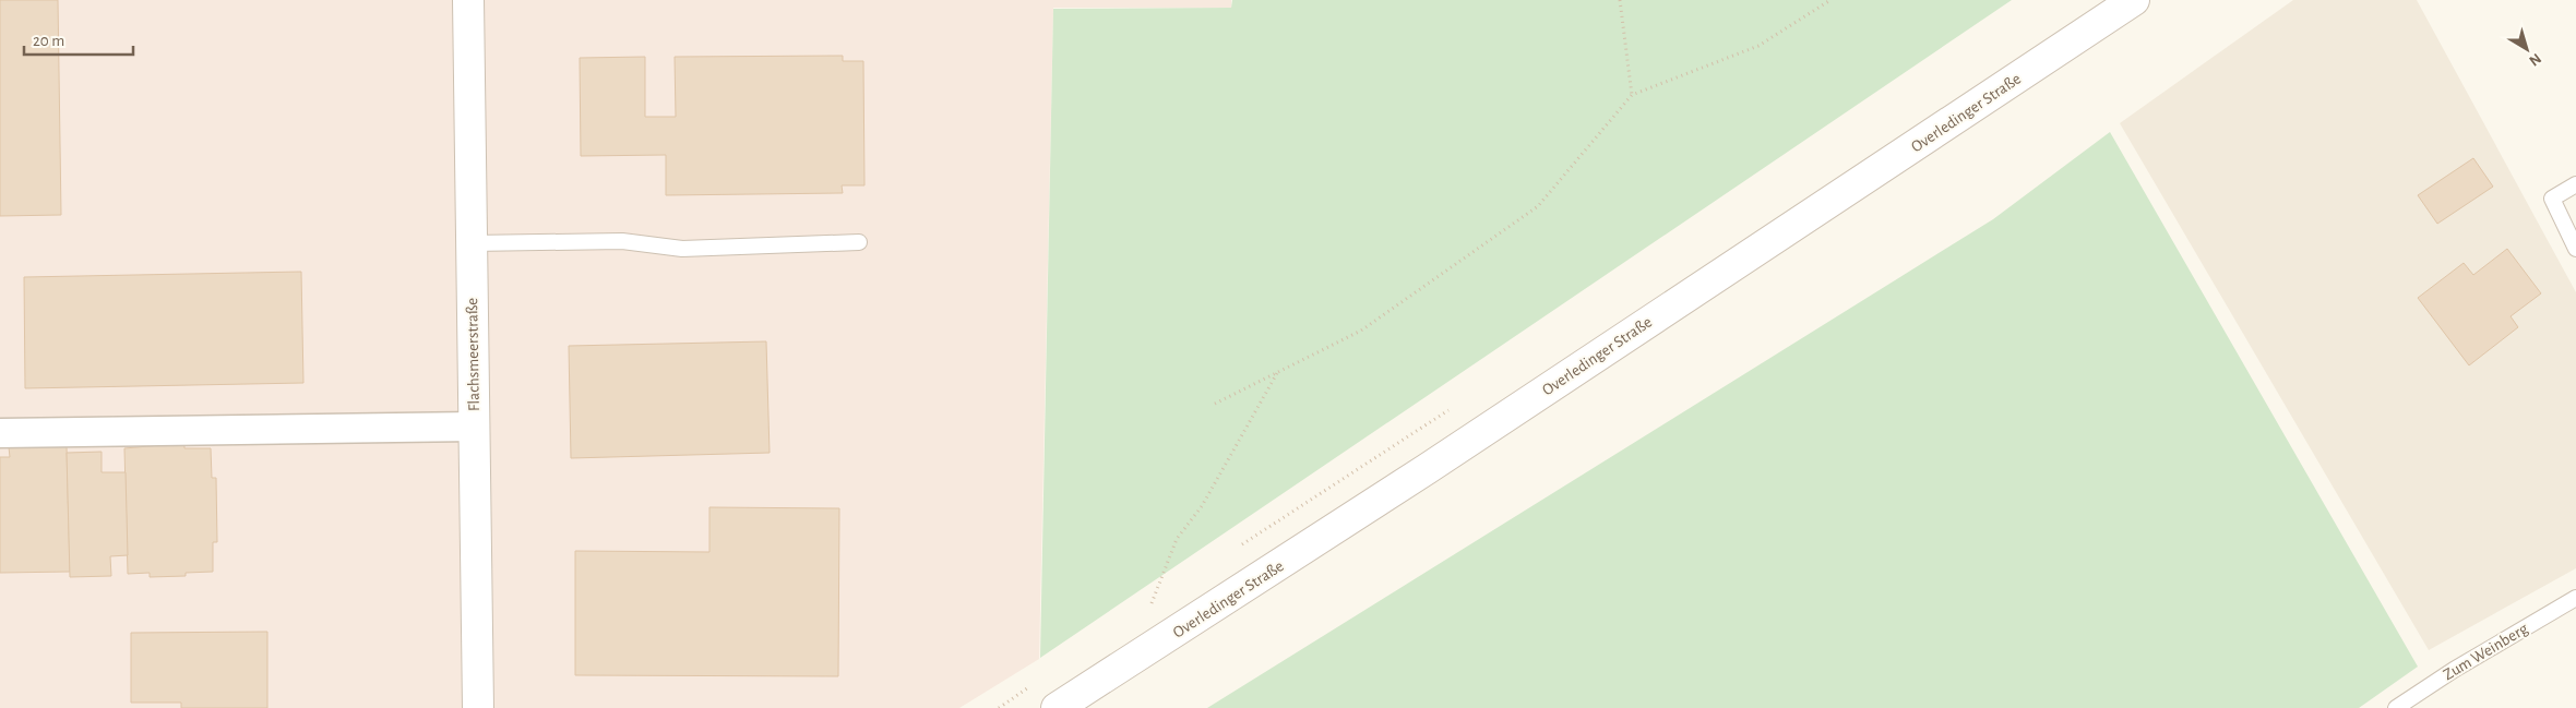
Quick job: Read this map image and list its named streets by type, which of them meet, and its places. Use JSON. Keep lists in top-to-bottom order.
{
  "streets": {
    "street": ["Overledinger Straße", "Flachsmeerstraße"],
    "lane": ["Zum Weinberg"]
  },
  "scale_bar": "20 m",
  "north": "bottom right"
}
